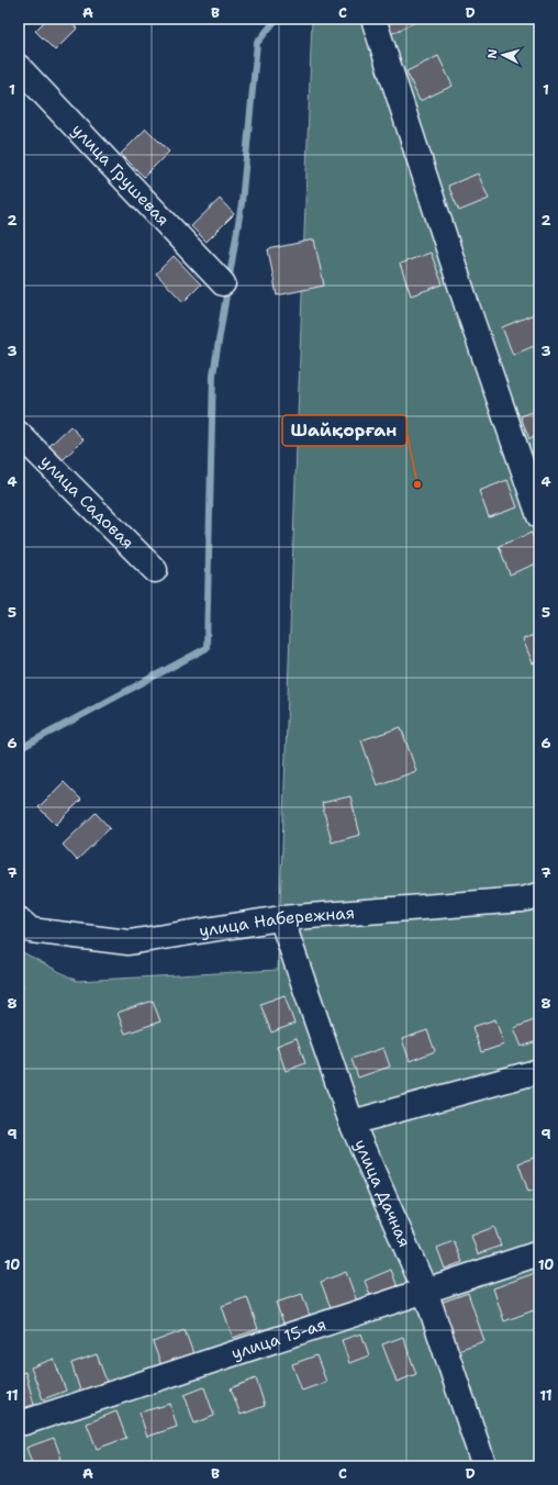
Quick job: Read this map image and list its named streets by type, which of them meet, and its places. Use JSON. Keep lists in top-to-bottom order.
{
  "streets": {
    "street": [
      "улица Грушевая",
      "улица Садовая",
      "улица Набережная",
      "улица Дачная",
      "улица 15-ая"
    ]
  },
  "crossings": [
    ["улица Набережная", "улица Дачная"],
    ["улица Дачная", "улица 15-ая"]
  ],
  "places": ["Шайқорған"],
  "north": "left",
  "grid": {
    "columns": [
      "A",
      "B",
      "C",
      "D"
    ],
    "rows": [
      "1",
      "2",
      "3",
      "4",
      "5",
      "6",
      "7",
      "8",
      "9",
      "10",
      "11"
    ]
  }
}
